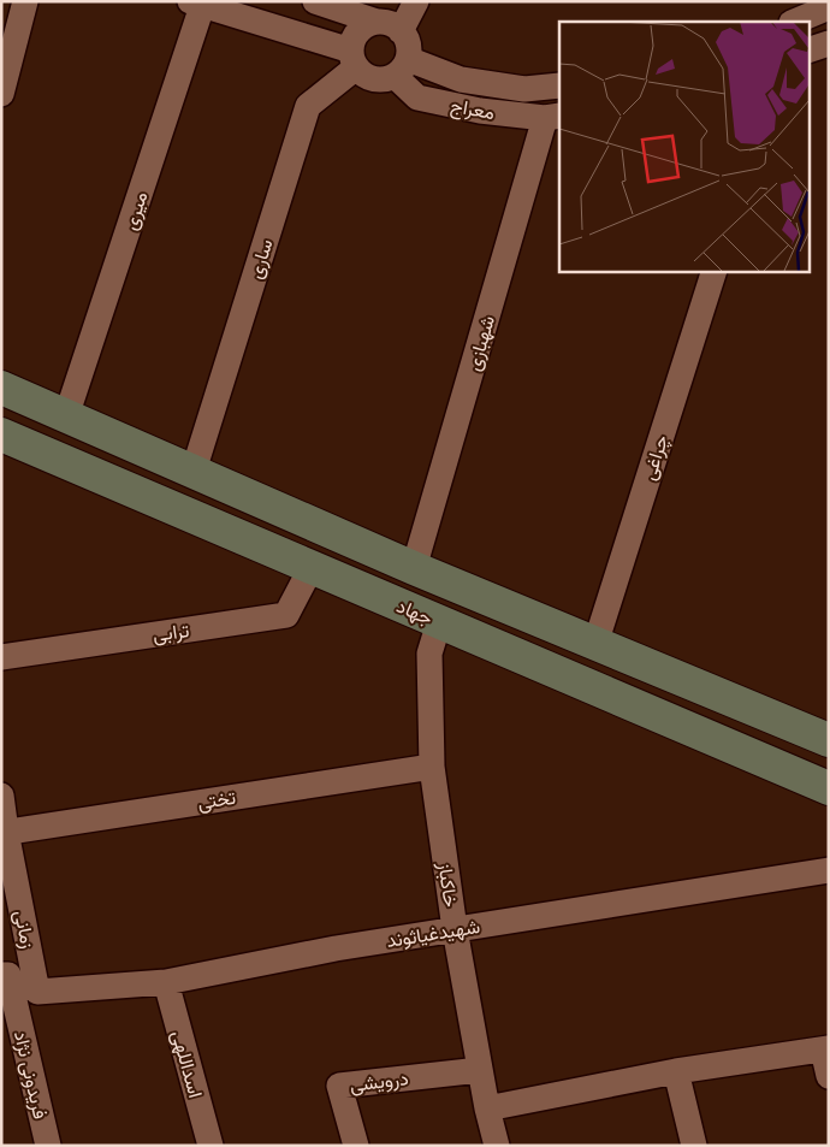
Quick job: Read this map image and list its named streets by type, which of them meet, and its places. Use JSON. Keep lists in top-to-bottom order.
{
  "streets": {
    "main road": ["جهاد"],
    "street": [
      "معراج",
      "میری",
      "ساری",
      "شهبازی",
      "چراغی",
      "ترابی",
      "تختی",
      "خاکباز",
      "زمانی",
      "شهید‌غیاثوند",
      "اسداللهی",
      "فریدونی نژاد",
      "درویشی"
    ]
  },
  "crossings": [
    ["معراج", "ساری"],
    ["معراج", "شهبازی"],
    ["میری", "جهاد"],
    ["ساری", "جهاد"],
    ["شهبازی", "جهاد"],
    ["چراغی", "جهاد"],
    ["جهاد", "ترابی"],
    ["جهاد", "خاکباز"],
    ["تختی", "خاکباز"],
    ["تختی", "زمانی"],
    ["خاکباز", "شهید‌غیاثوند"],
    ["خاکباز", "درویشی"],
    ["زمانی", "شهید‌غیاثوند"],
    ["شهید‌غیاثوند", "اسداللهی"]
  ]
}
